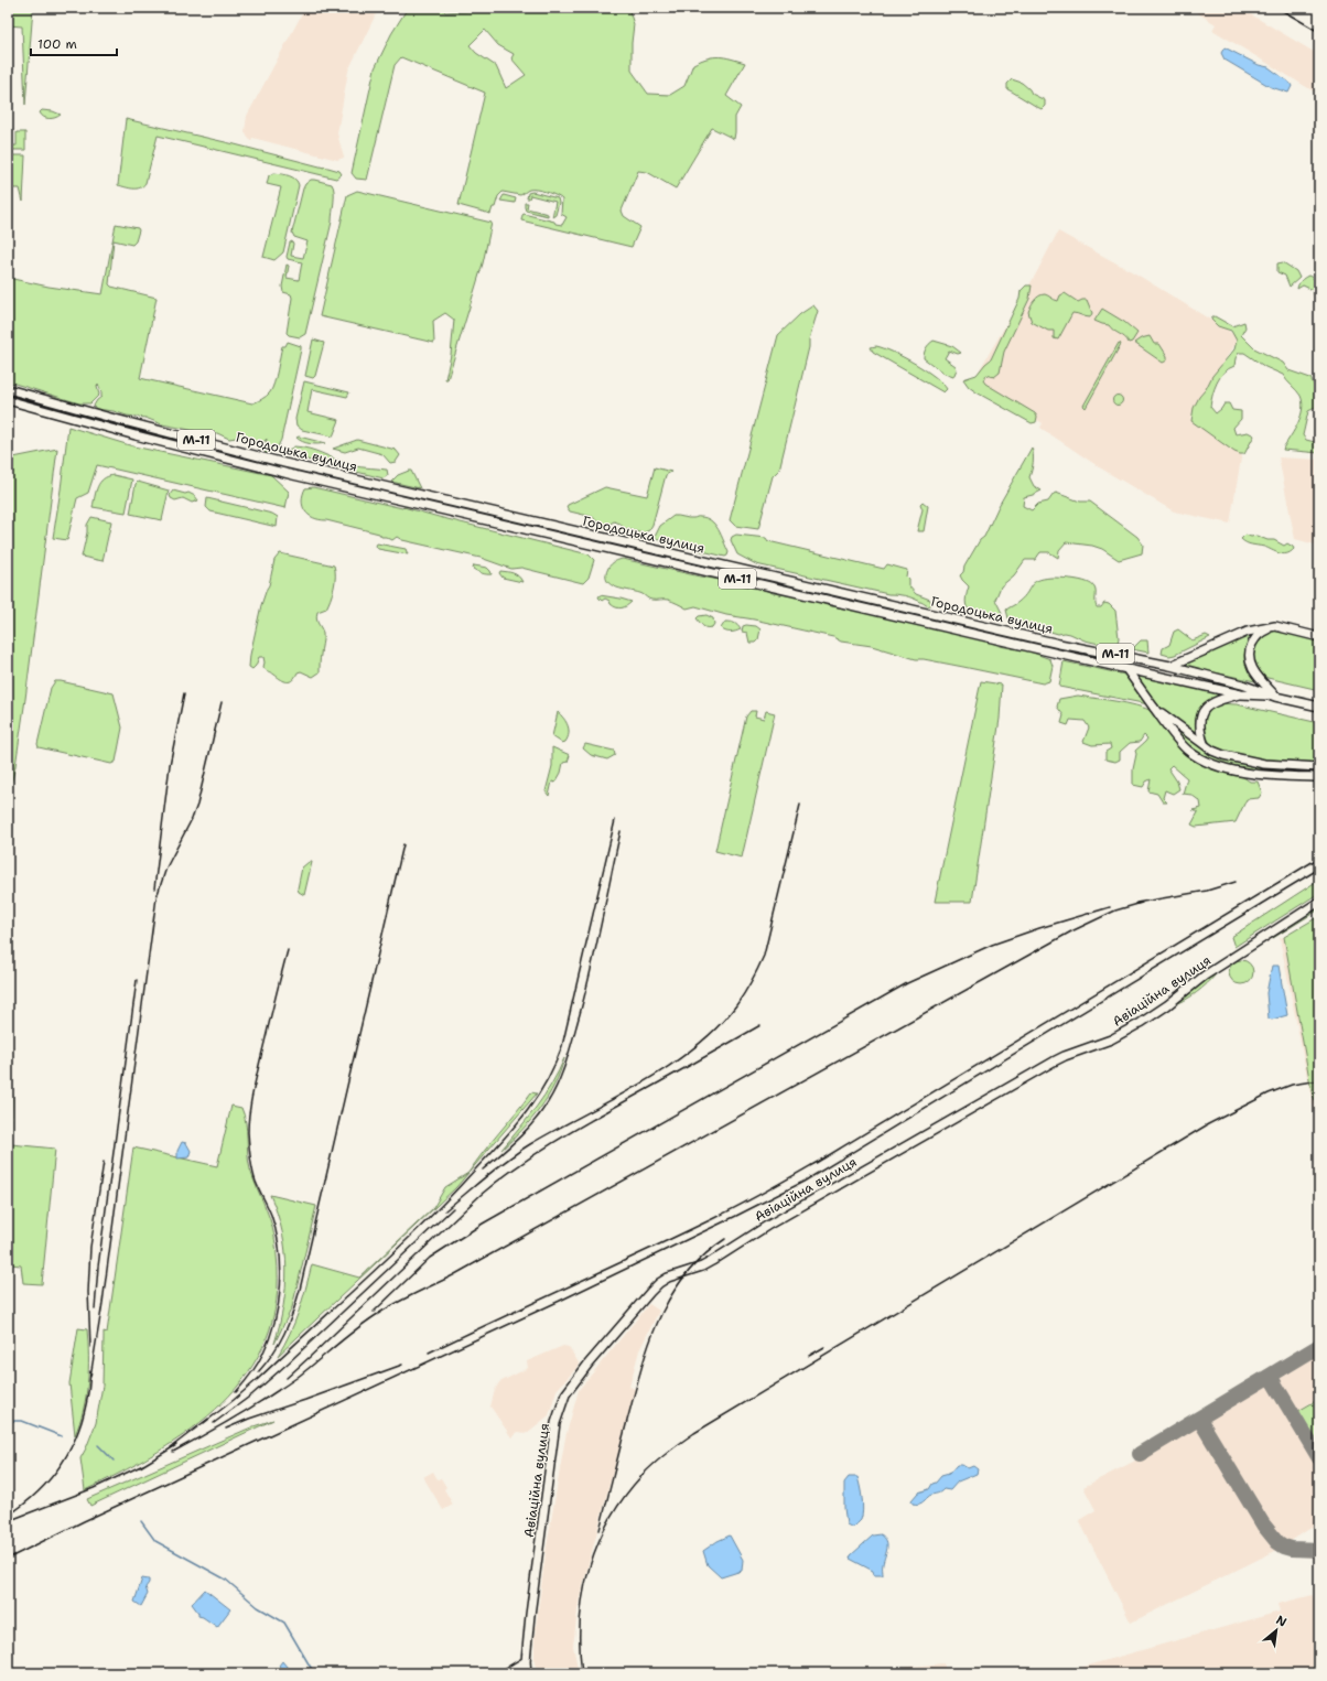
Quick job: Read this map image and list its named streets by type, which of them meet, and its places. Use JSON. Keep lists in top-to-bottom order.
{
  "streets": {
    "main road": ["М-11", "Городоцька вулиця", "Авіаційна вулиця"]
  },
  "scale_bar": "100 m",
  "north": "top right"
}
